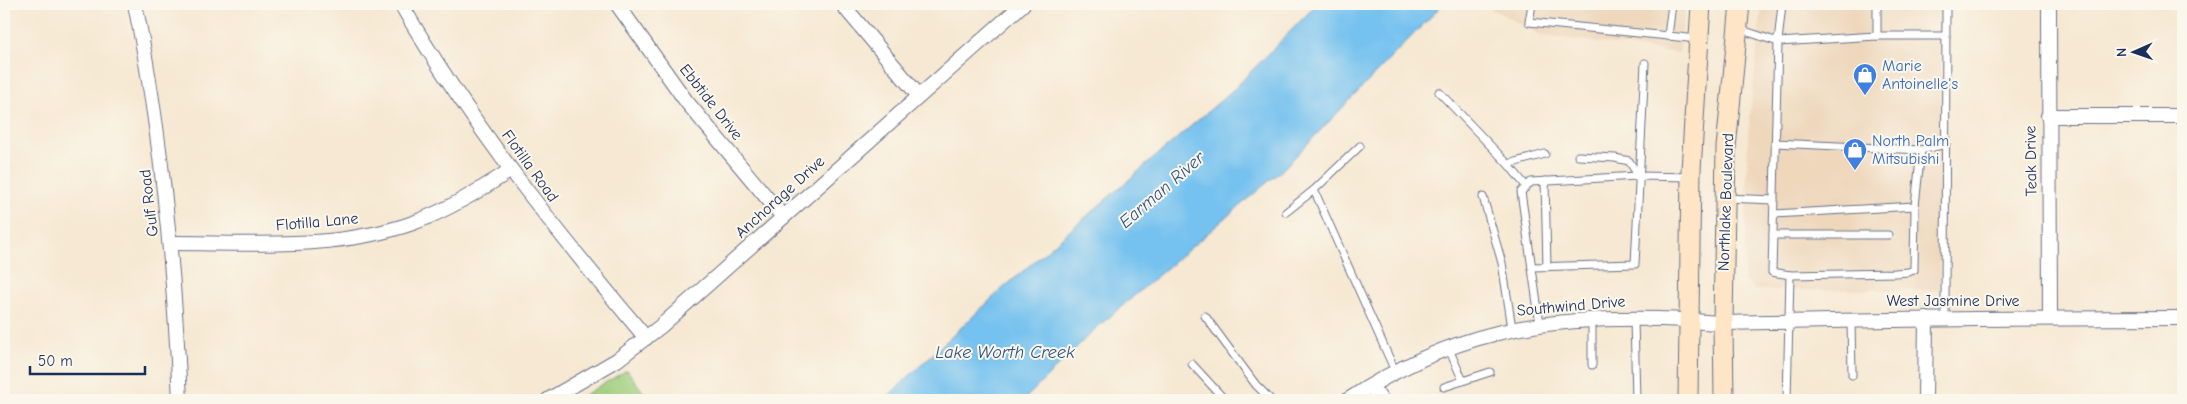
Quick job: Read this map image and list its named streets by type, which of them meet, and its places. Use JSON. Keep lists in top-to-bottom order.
{
  "streets": {
    "main road": ["Northlake Boulevard"],
    "street": [
      "Ebbtide Drive",
      "Teak Drive",
      "Flotilla Road",
      "Anchorage Drive",
      "Gulf Road",
      "Flotilla Lane",
      "West Jasmine Drive",
      "Southwind Drive"
    ]
  },
  "crossings": [
    ["Ebbtide Drive", "Anchorage Drive"],
    ["Teak Drive", "West Jasmine Drive"],
    ["Flotilla Road", "Anchorage Drive"],
    ["Flotilla Road", "Flotilla Lane"],
    ["Northlake Boulevard", "West Jasmine Drive"],
    ["Northlake Boulevard", "Southwind Drive"],
    ["Gulf Road", "Flotilla Lane"],
    ["West Jasmine Drive", "Southwind Drive"]
  ],
  "water": ["Earman River", "Lake Worth Creek"],
  "places": {
    "shop": ["Marie Antoinelle's", "North Palm Mitsubishi"]
  },
  "scale_bar": "50 m",
  "north": "left"
}
